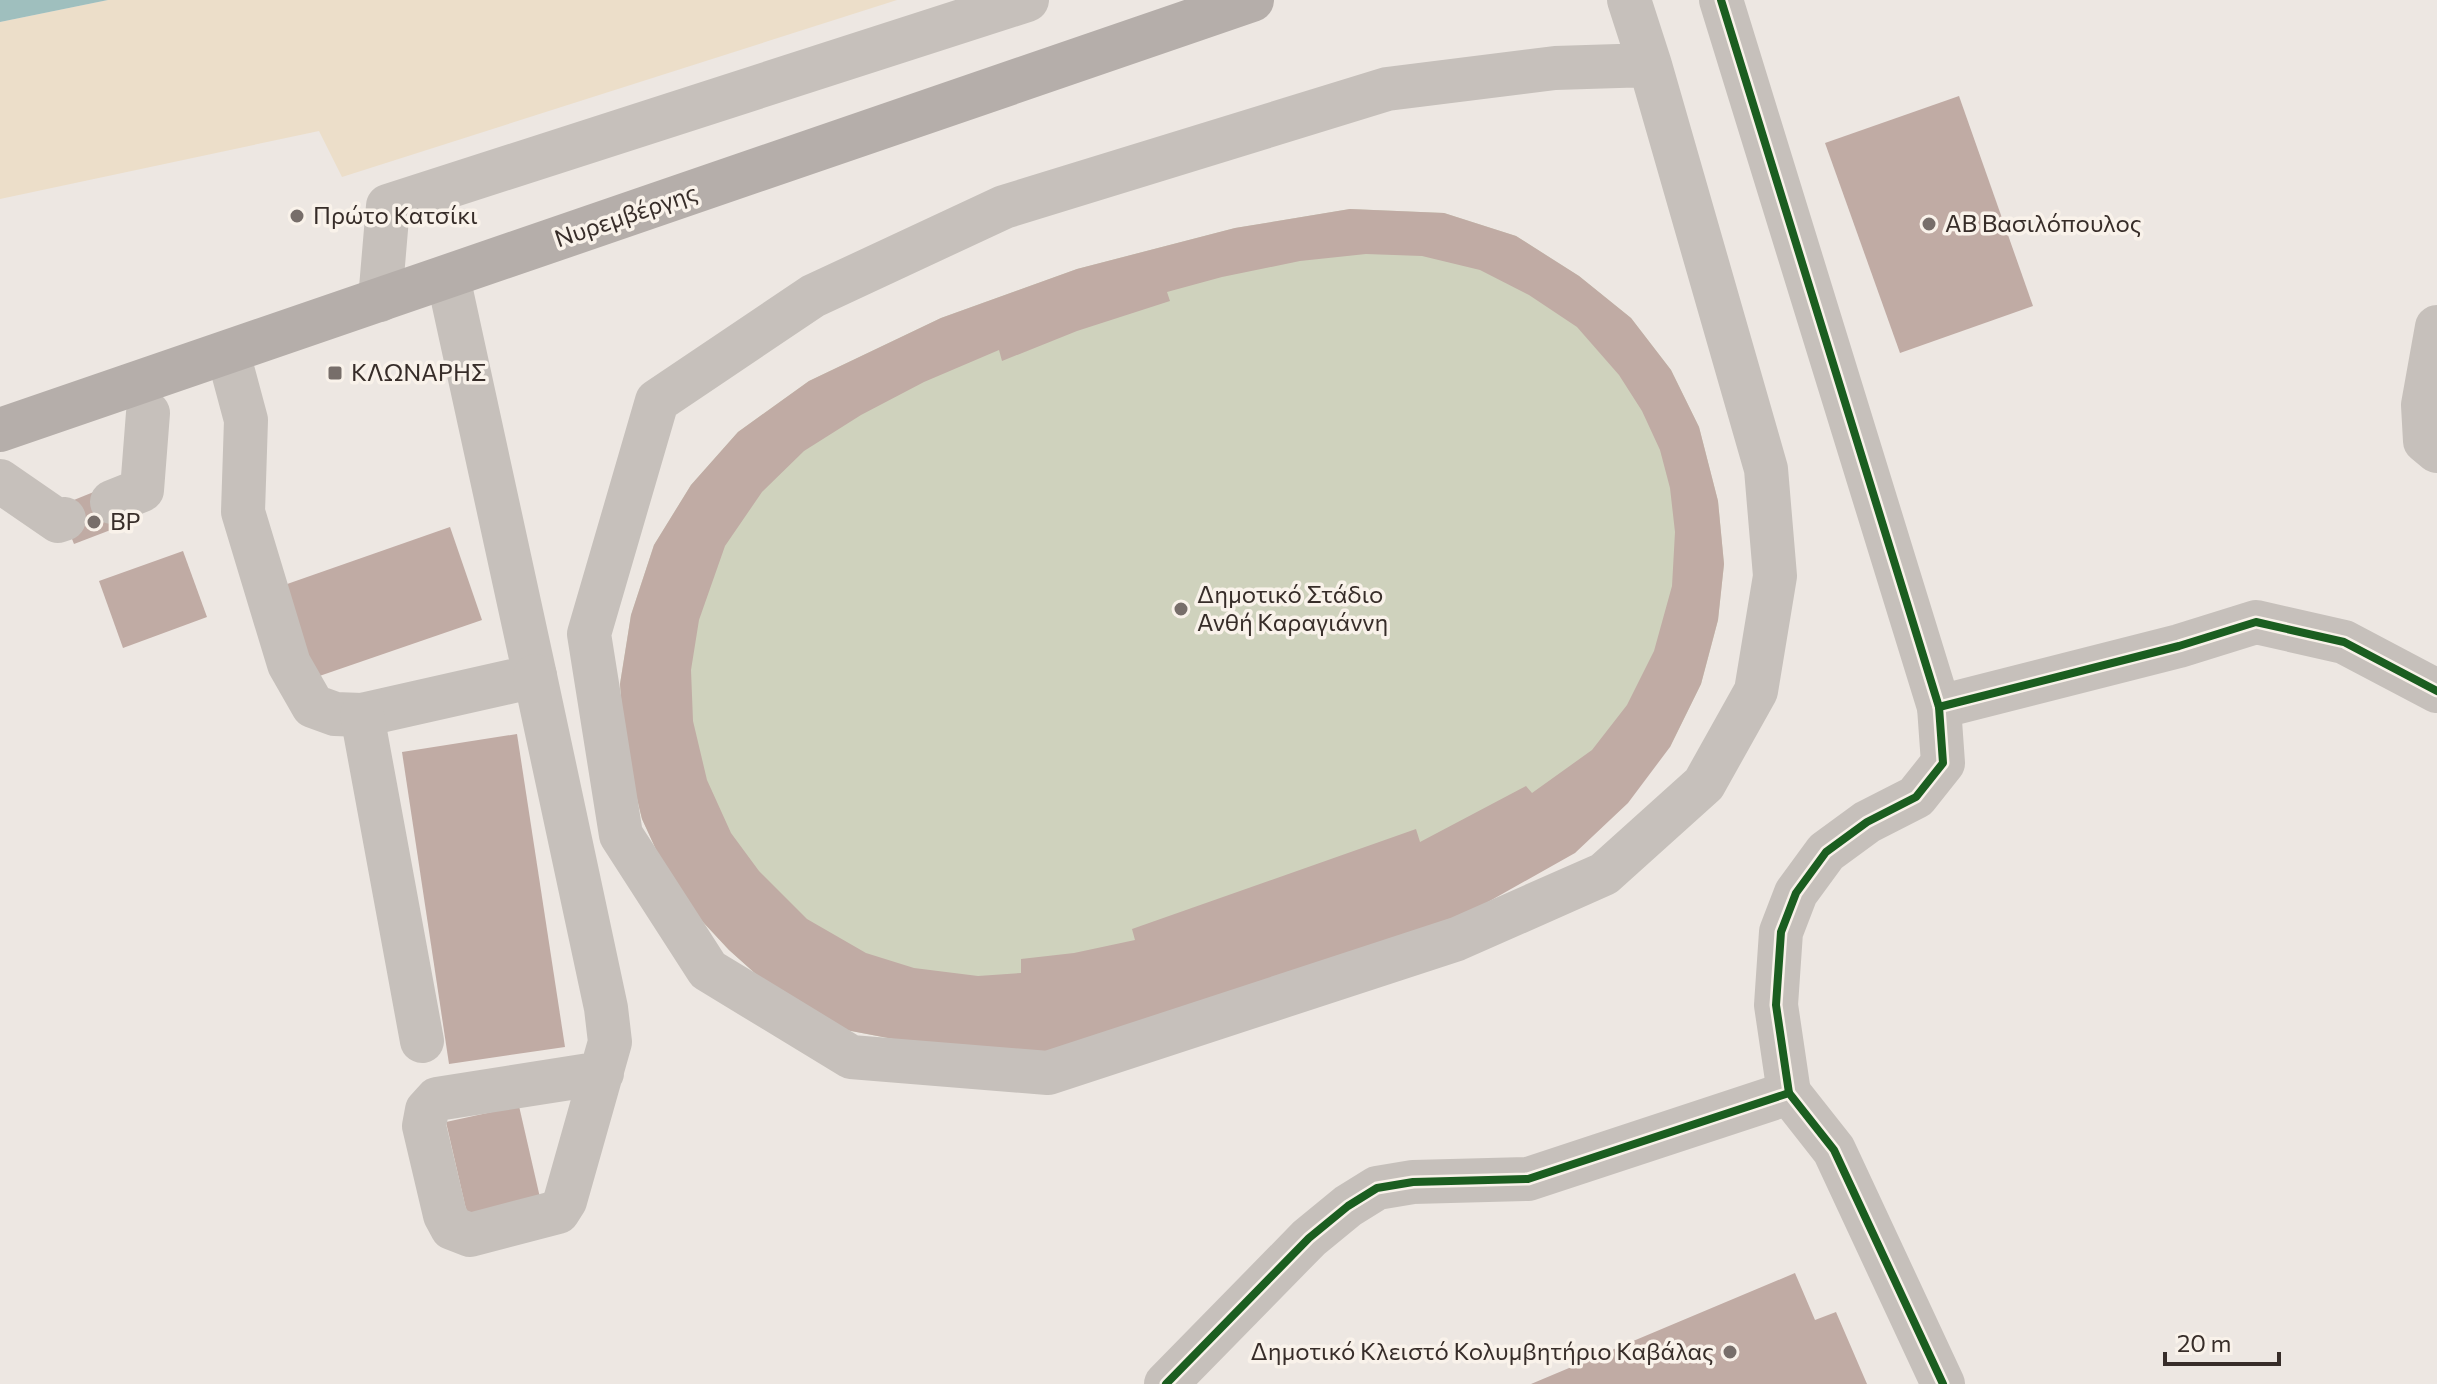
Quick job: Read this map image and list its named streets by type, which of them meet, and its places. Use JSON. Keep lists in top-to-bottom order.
{
  "streets": {
    "main road": ["Νυρεμβέργης"]
  },
  "places": {
    "other": [
      "Πρώτο Κατσίκι",
      "ΑΒ Βασιλόπουλος",
      "BP",
      "Δημοτικό Στάδιο Ανθή Καραγιάννη",
      "Δημοτικό Κλειστό Κολυμβητήριο Καβάλας"
    ],
    "transit": ["ΚΛΩΝΑΡΗΣ"]
  },
  "scale_bar": "20 m"
}
